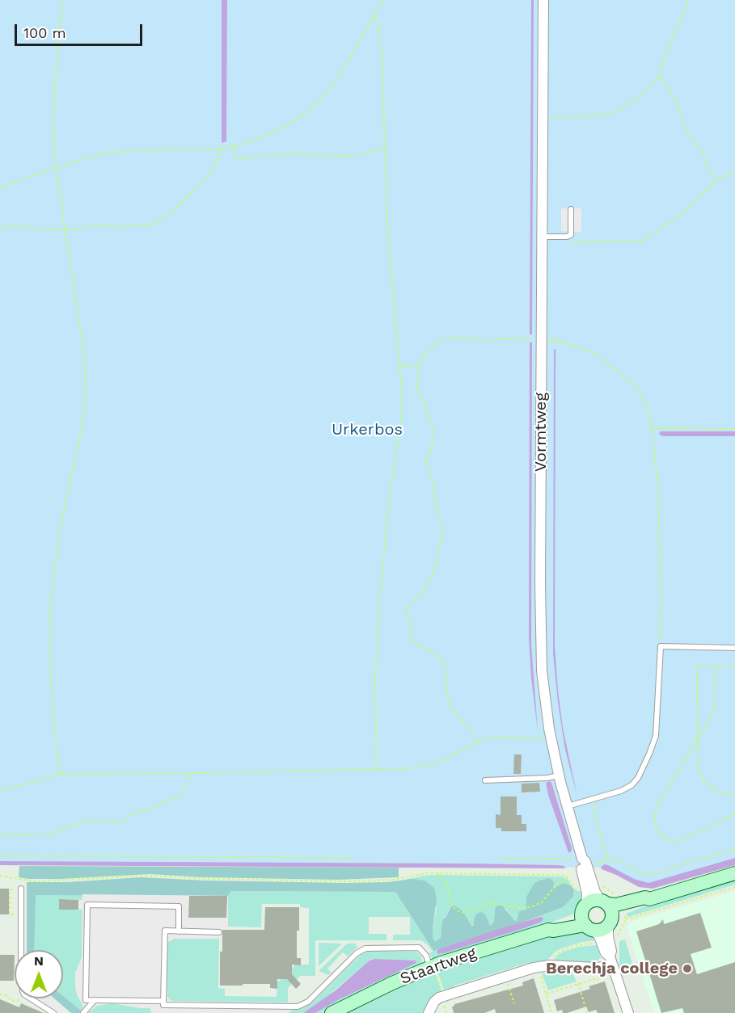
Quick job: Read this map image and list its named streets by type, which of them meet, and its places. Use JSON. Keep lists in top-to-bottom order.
{
  "streets": {
    "main road": ["Staartweg"],
    "street": ["Vormtweg"]
  },
  "crossings": [
    ["Vormtweg", "Staartweg"]
  ],
  "parks": ["Urkerbos"],
  "places": ["Berechja college"],
  "scale_bar": "100 m",
  "north": "top"
}
